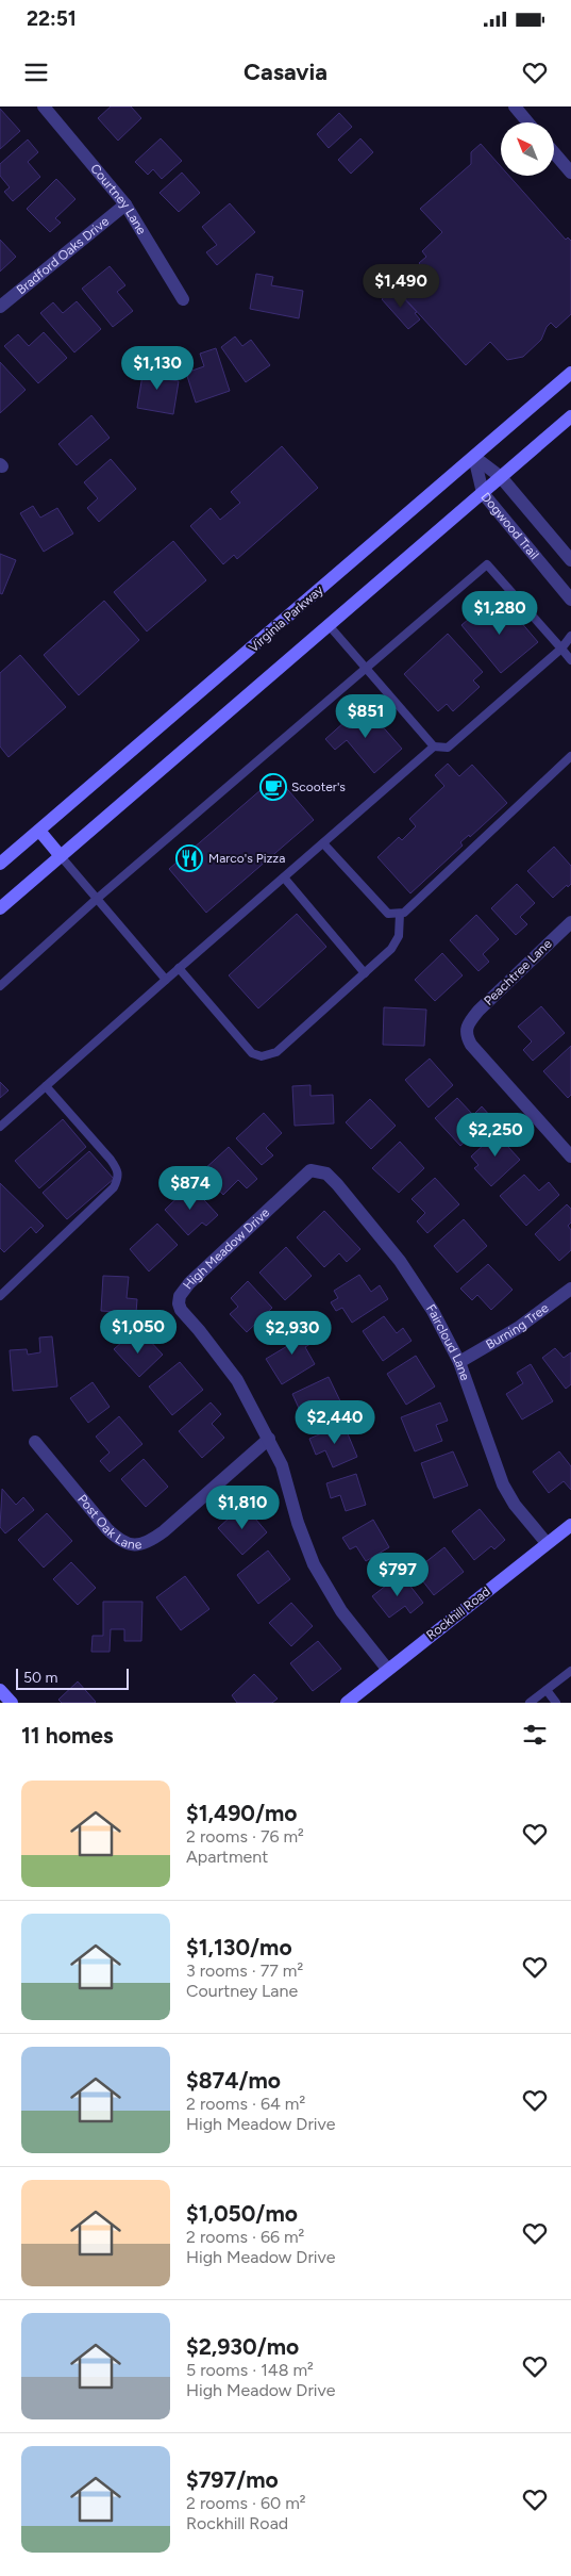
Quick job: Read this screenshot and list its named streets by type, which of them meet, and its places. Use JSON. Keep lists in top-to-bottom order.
{
  "streets": {
    "main road": ["Virginia Parkway", "Rockhill Road"],
    "street": [
      "Courtney Lane",
      "Bradford Oaks Drive",
      "Dogwood Trail",
      "Peachtree Lane",
      "High Meadow Drive",
      "Burning Tree",
      "Faircloud Lane",
      "Post Oak Lane"
    ]
  },
  "crossings": [
    ["Courtney Lane", "Bradford Oaks Drive"],
    ["Dogwood Trail", "Virginia Parkway"],
    ["High Meadow Drive", "Faircloud Lane"],
    ["High Meadow Drive", "Post Oak Lane"],
    ["High Meadow Drive", "Rockhill Road"],
    ["Burning Tree", "Faircloud Lane"],
    ["Faircloud Lane", "Rockhill Road"]
  ],
  "places": {
    "cafe": ["Scooter's"],
    "restaurant": ["Marco's Pizza"]
  },
  "scale_bar": "50 m",
  "north": "top left",
  "page": {
    "status": "22:51",
    "header": "Casavia",
    "price": [
      "$1,490",
      "$1,130",
      "$1,280",
      "$851",
      "$2,250",
      "$874",
      "$1,050",
      "$2,930",
      "$2,440",
      "$1,810",
      "$797"
    ],
    "scale": "50 m",
    "heading": "11 homes",
    "list": [
      {
        "name": "$1,490/mo",
        "note": "2 rooms · 76 m² · Apartment"
      },
      {
        "name": "$1,130/mo",
        "note": "3 rooms · 77 m² · Courtney Lane"
      },
      {
        "name": "$874/mo",
        "note": "2 rooms · 64 m² · High Meadow Drive"
      },
      {
        "name": "$1,050/mo",
        "note": "2 rooms · 66 m² · High Meadow Drive"
      },
      {
        "name": "$2,930/mo",
        "note": "5 rooms · 148 m² · High Meadow Drive"
      },
      {
        "name": "$797/mo",
        "note": "2 rooms · 60 m² · Rockhill Road"
      }
    ]
  }
}
